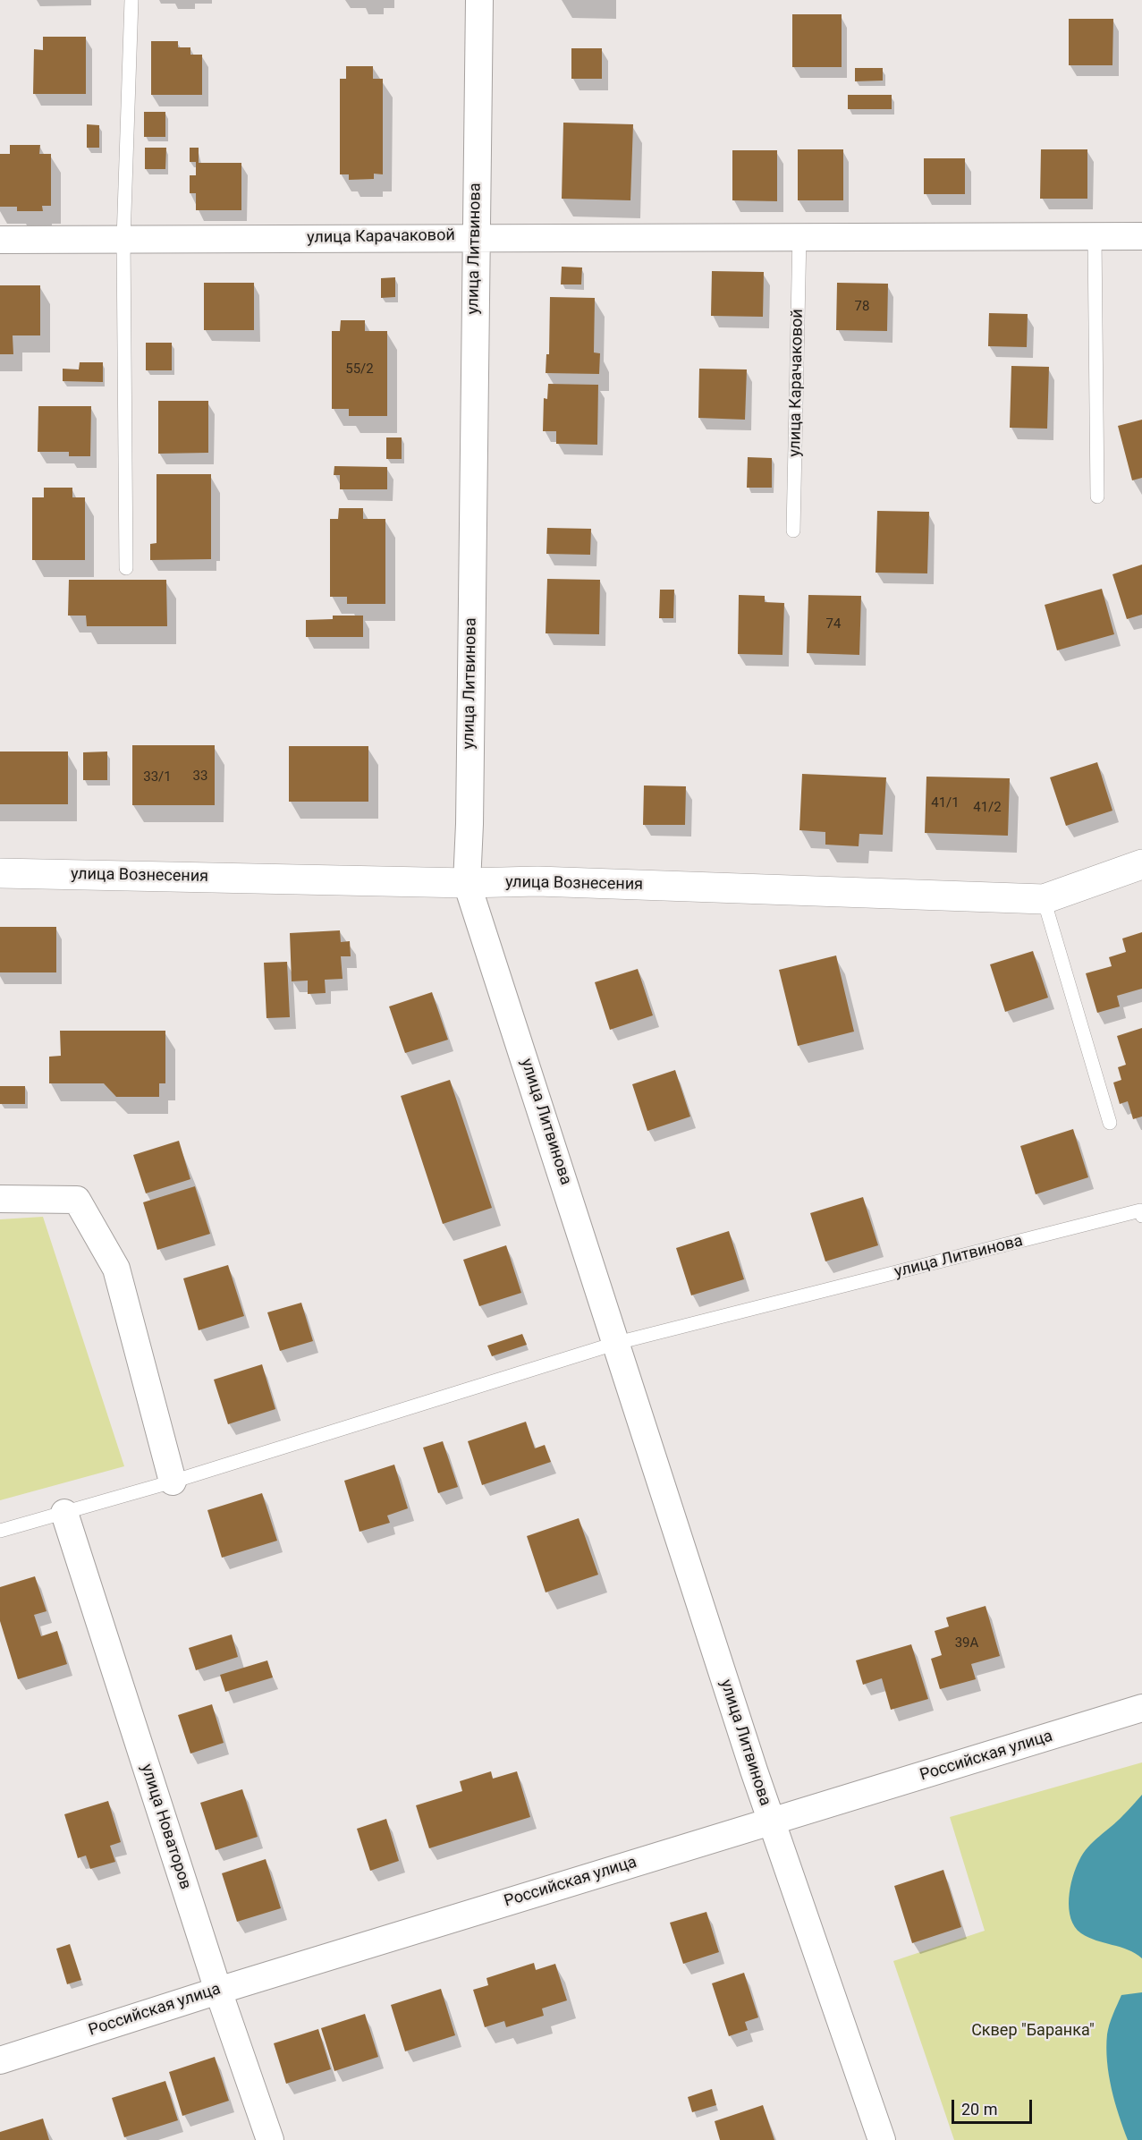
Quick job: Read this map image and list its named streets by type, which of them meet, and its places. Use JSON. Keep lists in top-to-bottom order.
{
  "streets": {
    "street": [
      "улица Карачаковой",
      "улица Литвинова",
      "улица Вознесения",
      "Российская улица",
      "улица Новаторов"
    ]
  },
  "crossings": [
    ["улица Карачаковой", "улица Литвинова"],
    ["улица Литвинова", "улица Вознесения"],
    ["улица Литвинова", "Российская улица"],
    ["Российская улица", "улица Новаторов"]
  ],
  "parks": ["Сквер \"Баранка\""],
  "house_numbers": [
    "78",
    "55/2",
    "74",
    "33",
    "33/1",
    "41/1",
    "41/2",
    "39А"
  ],
  "scale_bar": "20 m"
}
